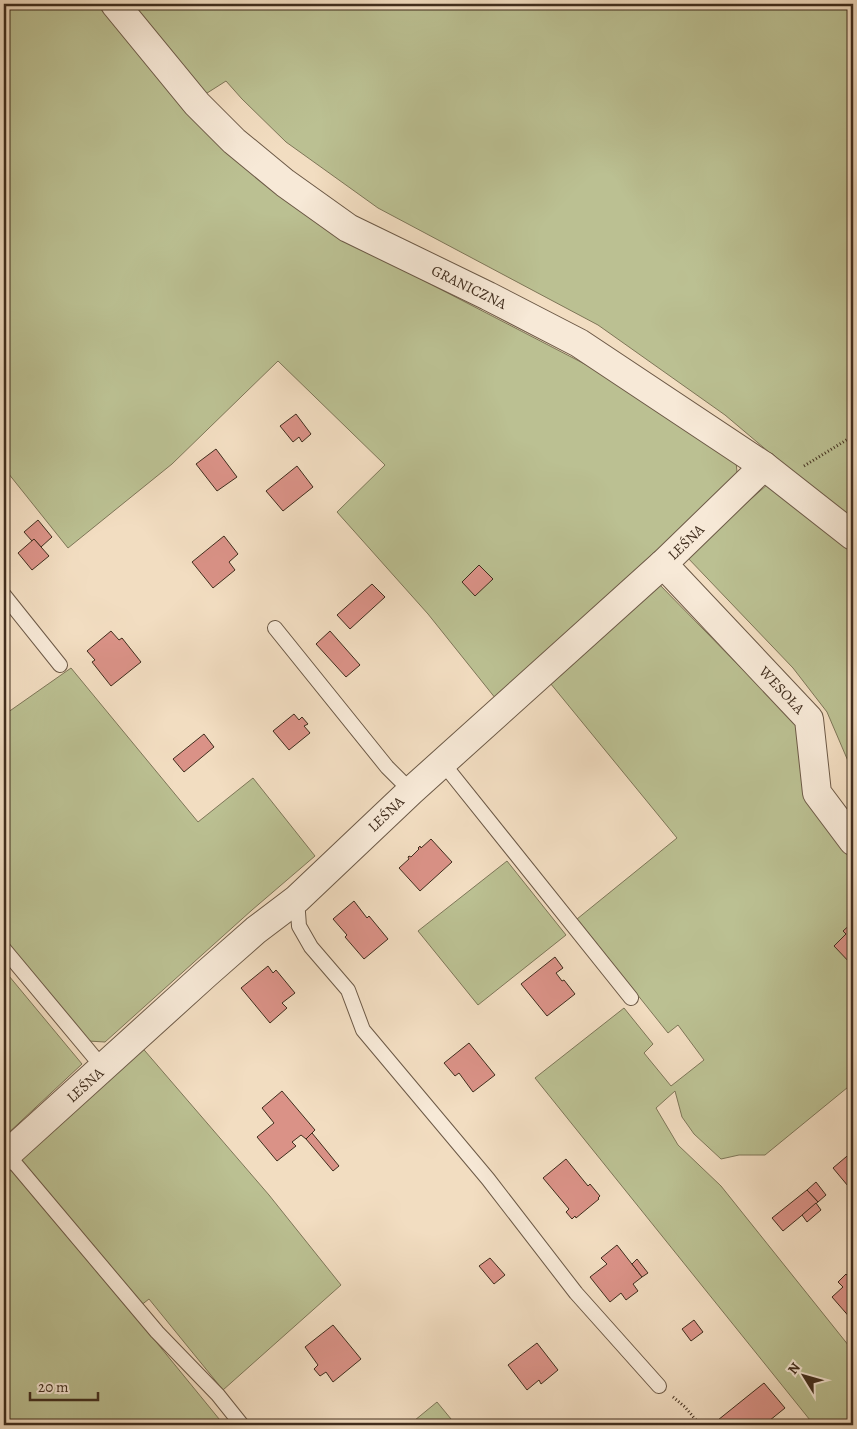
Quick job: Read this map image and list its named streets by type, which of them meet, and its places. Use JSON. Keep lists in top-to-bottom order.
{
  "streets": {
    "street": ["GRANICZNA", "LEŚNA", "WESOŁA"]
  },
  "crossings": [
    ["GRANICZNA", "LEŚNA"],
    ["LEŚNA", "WESOŁA"]
  ],
  "scale_bar": "20 m",
  "north": "top left"
}
